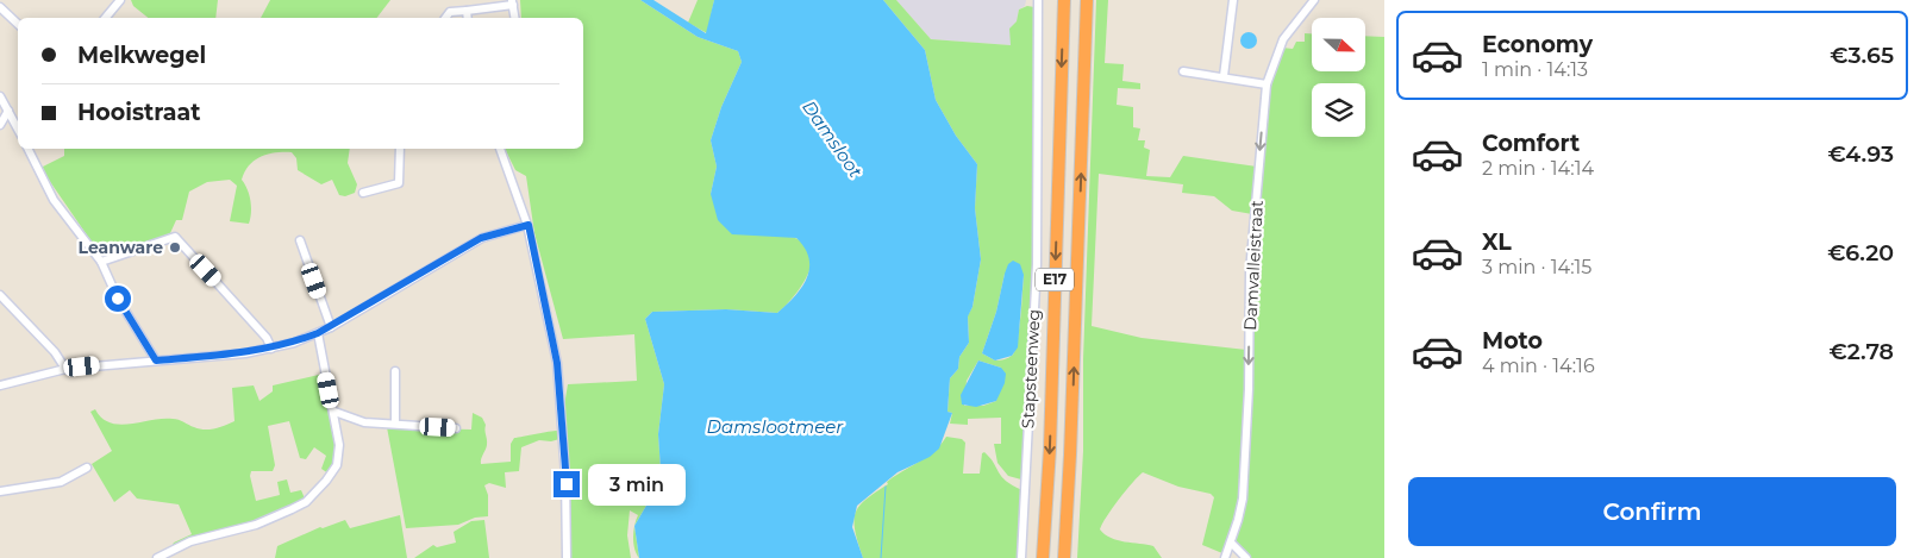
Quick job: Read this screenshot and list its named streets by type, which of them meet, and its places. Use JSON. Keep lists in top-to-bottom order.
{
  "streets": {
    "highway": ["E17"],
    "street": ["Damvalleistraat", "Stapsteenweg"]
  },
  "one_way": ["Damvalleistraat"],
  "water": ["Damsloot", "Damslootmeer"],
  "places": ["Leanware"],
  "north": "right",
  "page": {
    "list": [
      {
        "name": "Economy",
        "note": "1 min · 14:13",
        "value": "€3.65"
      },
      {
        "name": "Comfort",
        "note": "2 min · 14:14",
        "value": "€4.93"
      },
      {
        "name": "XL",
        "note": "3 min · 14:15",
        "value": "€6.20"
      },
      {
        "name": "Moto",
        "note": "4 min · 14:16",
        "value": "€2.78"
      }
    ],
    "banner": ["Melkwegel", "Hooistraat"],
    "bubble": "3 min",
    "buttons": "Confirm"
  }
}
